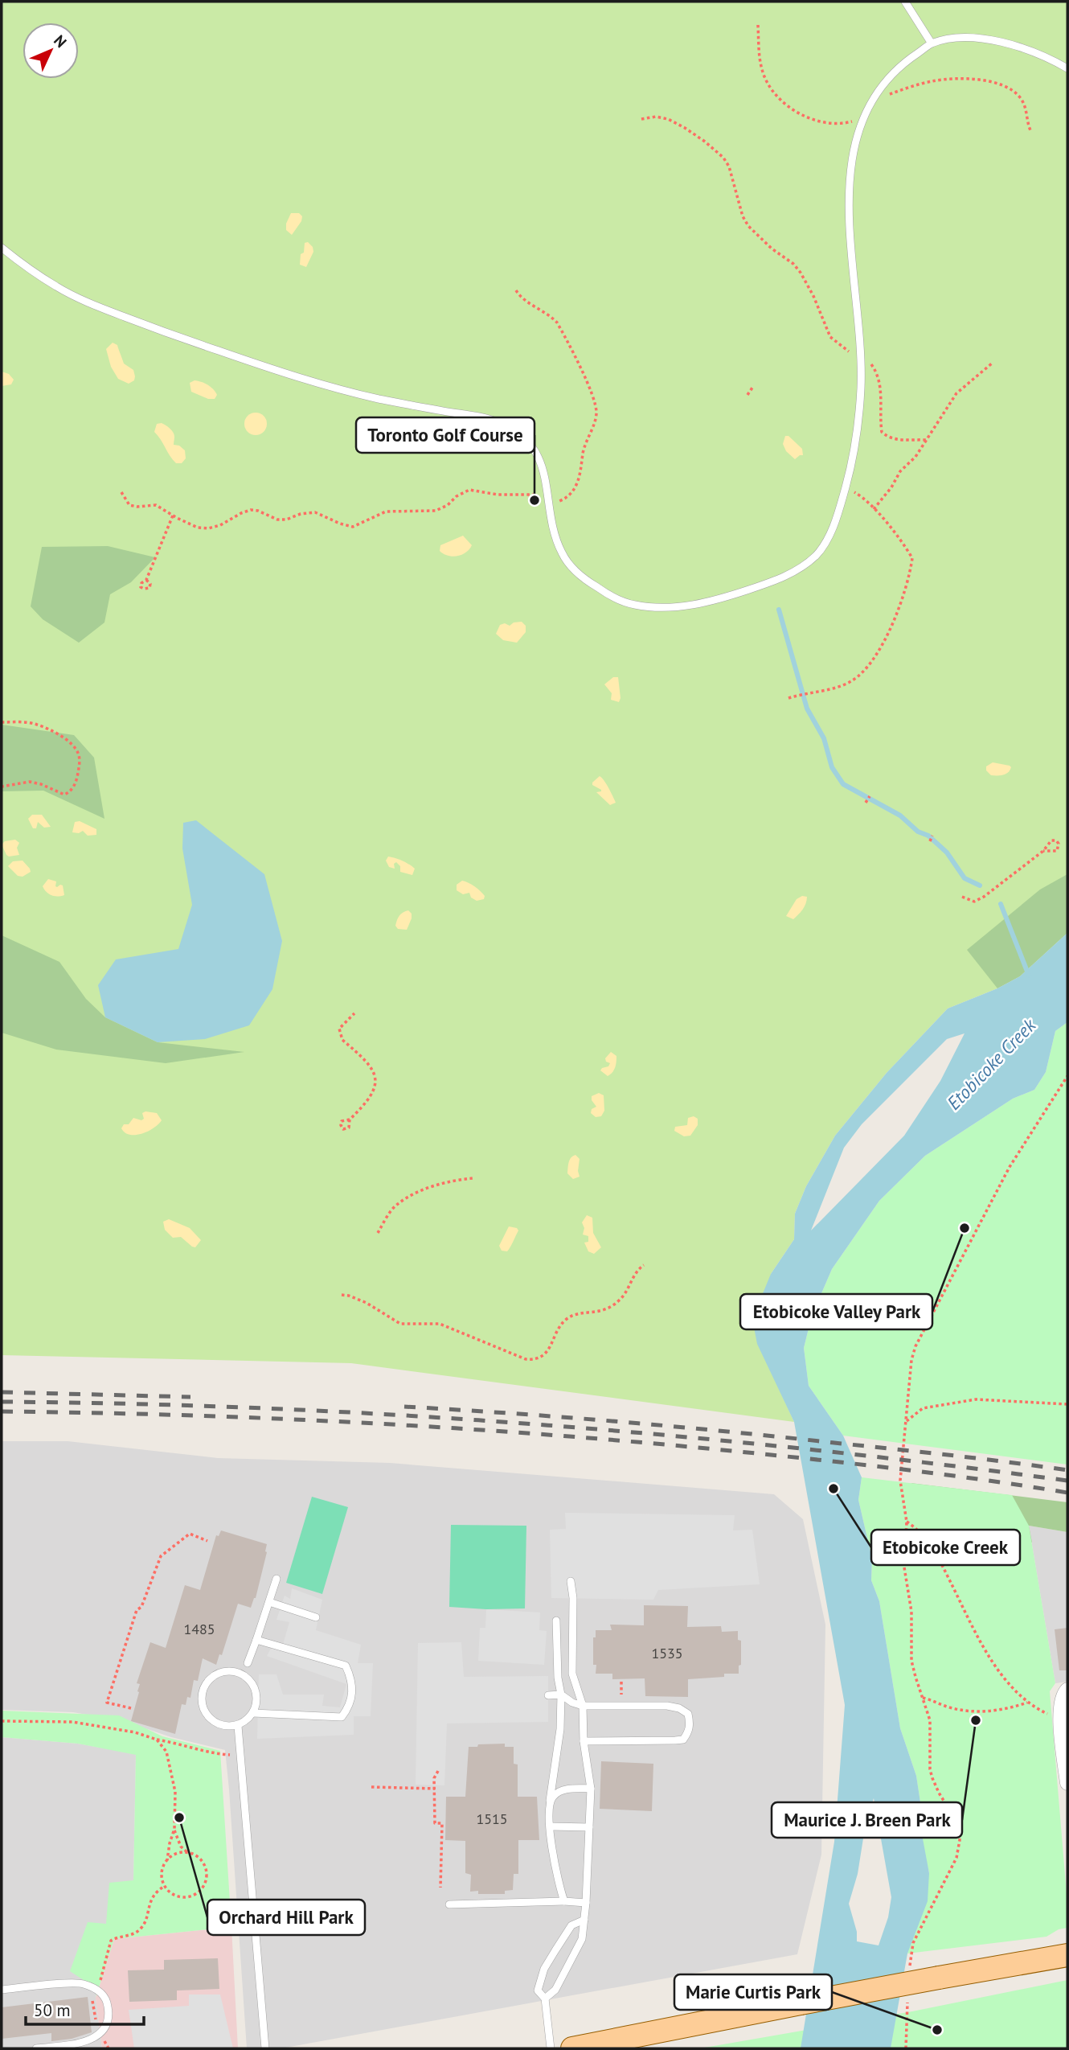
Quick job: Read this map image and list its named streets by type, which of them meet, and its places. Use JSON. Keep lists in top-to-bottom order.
{
  "water": ["Etobicoke Creek"],
  "places": [
    "Toronto Golf Course",
    "Etobicoke Valley Park",
    "Etobicoke Creek",
    "Maurice J. Breen Park",
    "Orchard Hill Park",
    "Marie Curtis Park"
  ],
  "house_numbers": ["1485", "1535", "1515"],
  "scale_bar": "50 m",
  "north": "top right"
}
